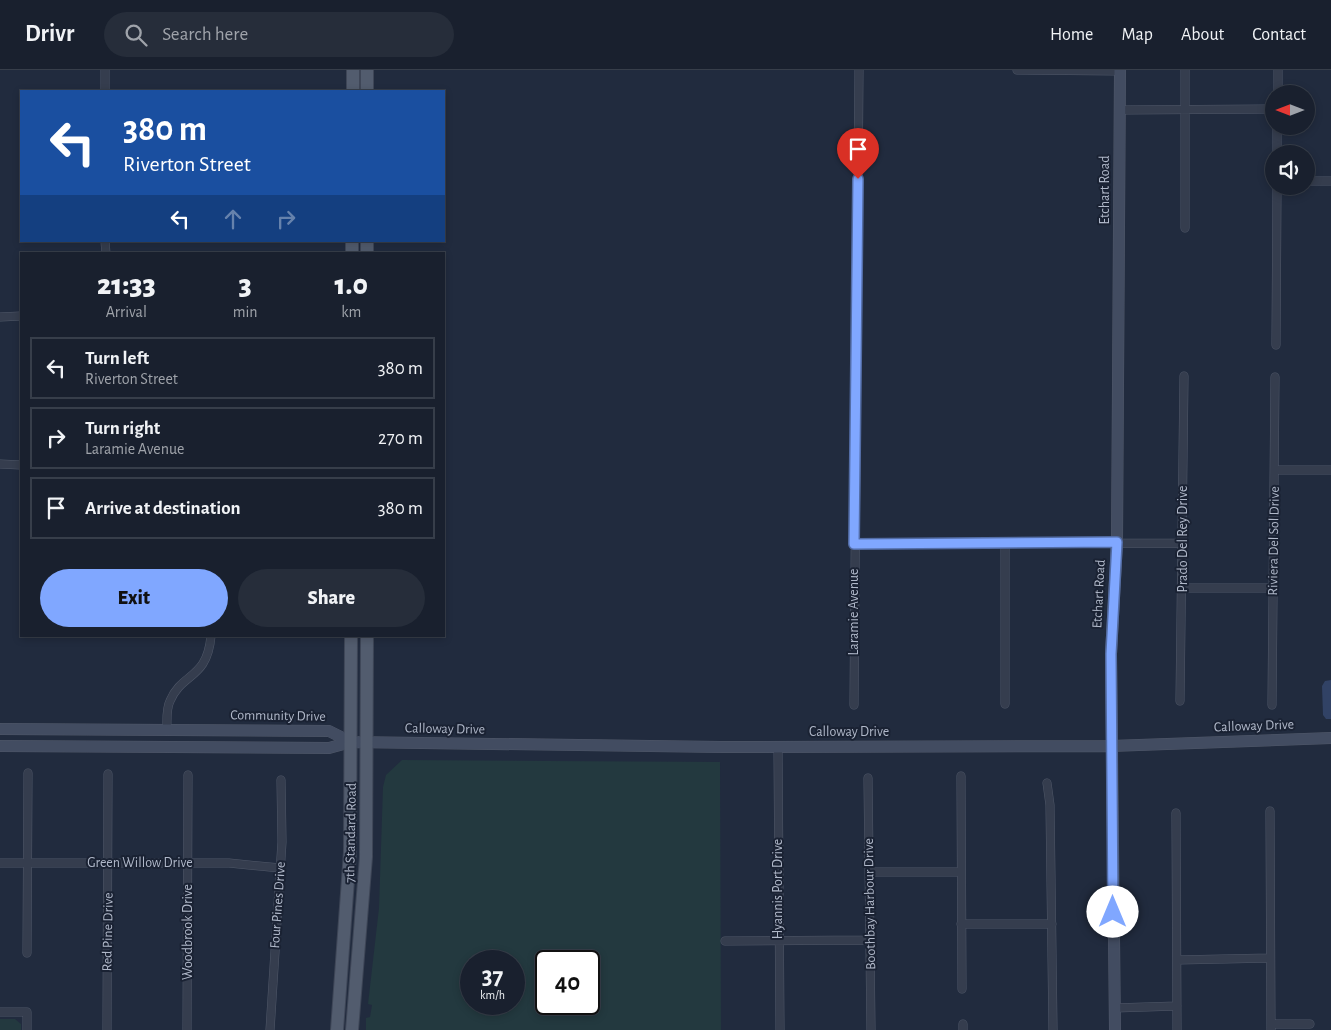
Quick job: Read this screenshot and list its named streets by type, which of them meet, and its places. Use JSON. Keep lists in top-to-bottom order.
{
  "streets": {
    "main road": ["7th Standard Road"],
    "street": [
      "Etchart Road",
      "Prado Del Rey Drive",
      "Riviera Del Sol Drive",
      "Laramie Avenue",
      "Community Drive",
      "Calloway Drive",
      "Green Willow Drive",
      "Hyannis Port Drive",
      "Boothbay Harbour Drive",
      "Four Pines Drive",
      "Red Pine Drive",
      "Woodbrook Drive"
    ]
  },
  "crossings": [
    ["Etchart Road", "Calloway Drive"],
    ["Community Drive", "Calloway Drive"],
    ["Community Drive", "7th Standard Road"],
    ["Calloway Drive", "7th Standard Road"],
    ["Calloway Drive", "Hyannis Port Drive"],
    ["Green Willow Drive", "Four Pines Drive"],
    ["Green Willow Drive", "Red Pine Drive"],
    ["Green Willow Drive", "Woodbrook Drive"]
  ],
  "north": "left",
  "page": {
    "header": "Drivr",
    "search": "Search here",
    "nav": [
      "Home",
      "Map",
      "About",
      "Contact"
    ],
    "turn": ["380 m", "Riverton Street"],
    "eta": [
      "21:33",
      "Arrival",
      "3",
      "min",
      "1.0",
      "km"
    ],
    "list": [
      {
        "name": "Turn left",
        "note": "Riverton Street",
        "value": "380 m"
      },
      {
        "name": "Turn right",
        "note": "Laramie Avenue",
        "value": "270 m"
      },
      {
        "name": "Arrive at destination",
        "value": "380 m"
      }
    ],
    "buttons": ["Exit", "Share"],
    "speed": "37 km/h",
    "limit": "40"
  }
}
